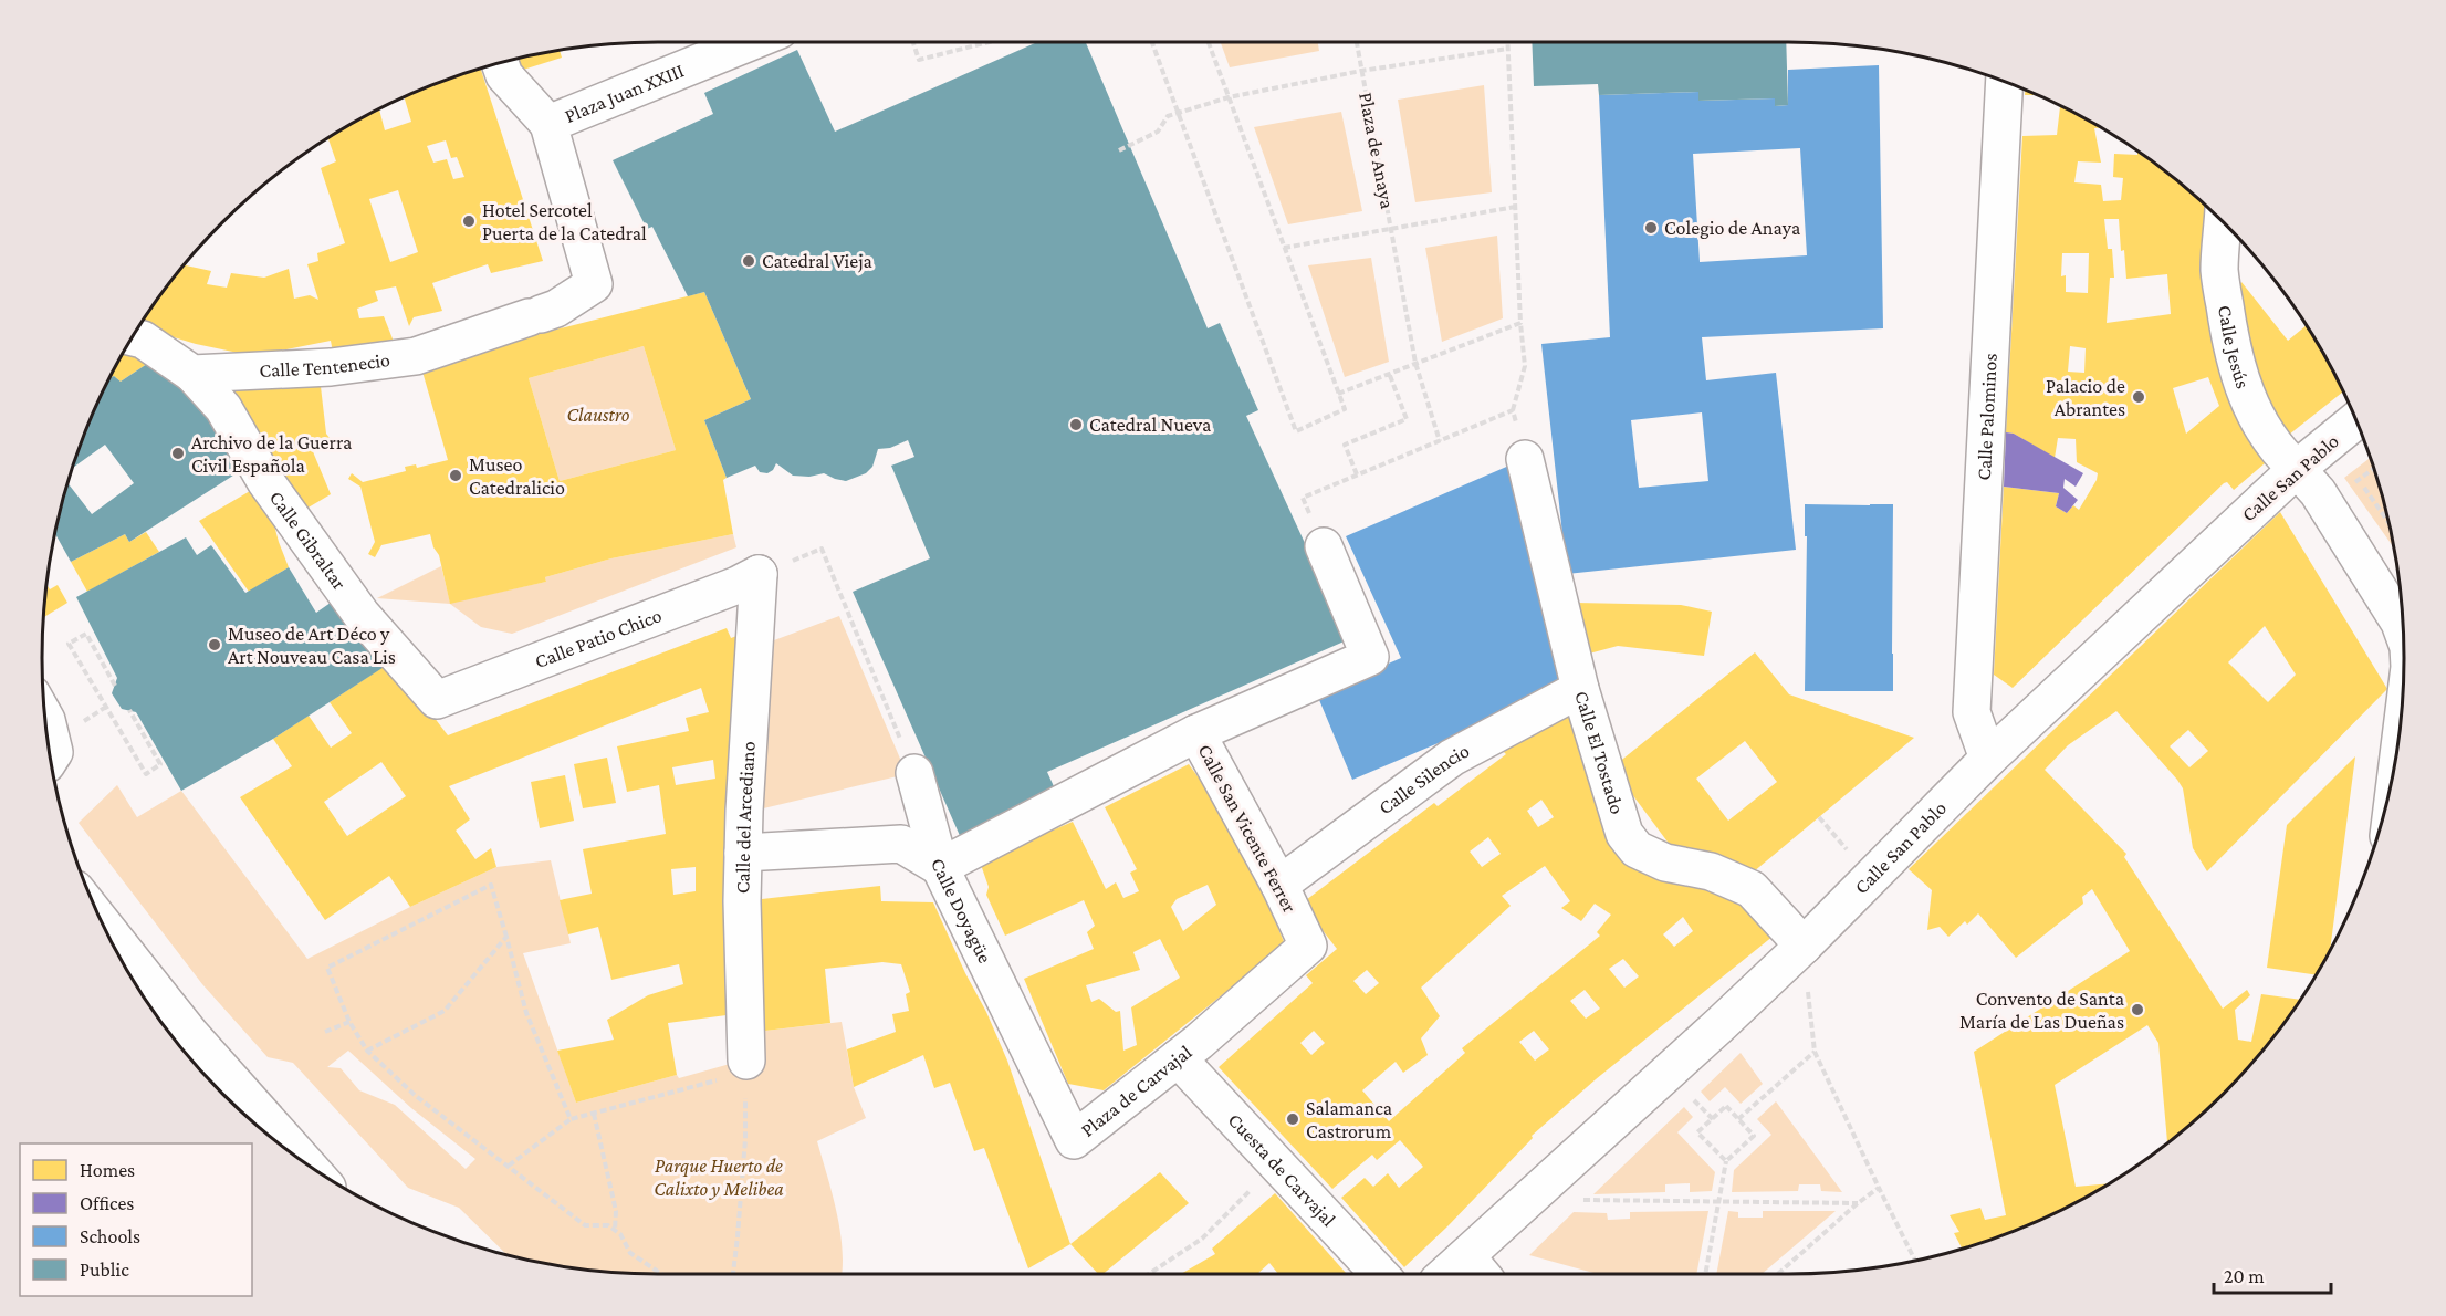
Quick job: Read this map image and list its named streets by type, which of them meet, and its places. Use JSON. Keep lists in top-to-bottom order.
{
  "streets": {
    "street": [
      "Plaza Juan XXIII",
      "Calle Jesús",
      "Calle Tentenecio",
      "Calle Palominos",
      "Calle San Pablo",
      "Calle Gibraltar",
      "Calle Patio Chico",
      "Calle El Tostado",
      "Calle Silencio",
      "Calle del Arcediano",
      "Calle San Vicente Ferrer",
      "Calle Doyagüe",
      "Plaza de Carvajal",
      "Cuesta de Carvajal"
    ],
    "path": ["Plaza de Anaya"]
  },
  "crossings": [
    ["Plaza Juan XXIII", "Calle Tentenecio"],
    ["Calle Jesús", "Calle San Pablo"],
    ["Calle Tentenecio", "Calle Gibraltar"],
    ["Calle Palominos", "Calle San Pablo"],
    ["Calle San Pablo", "Calle El Tostado"],
    ["Calle Gibraltar", "Calle Patio Chico"],
    ["Calle Patio Chico", "Calle del Arcediano"],
    ["Calle El Tostado", "Calle Silencio"],
    ["Calle Silencio", "Calle San Vicente Ferrer"],
    ["Calle San Vicente Ferrer", "Calle Doyagüe"],
    ["Calle San Vicente Ferrer", "Plaza de Carvajal"],
    ["Calle San Vicente Ferrer", "Cuesta de Carvajal"],
    ["Calle Doyagüe", "Plaza de Carvajal"],
    ["Plaza de Carvajal", "Cuesta de Carvajal"]
  ],
  "parks": ["Claustro", "Parque Huerto de Calixto y Melibea"],
  "places": [
    "Hotel Sercotel Puerta de la Catedral",
    "Colegio de Anaya",
    "Catedral Vieja",
    "Palacio de Abrantes",
    "Catedral Nueva",
    "Archivo de la Guerra Civil Española",
    "Museo Catedralicio",
    "Museo de Art Déco y Art Nouveau Casa Lis",
    "Convento de Santa María de Las Dueñas",
    "Salamanca Castrorum"
  ],
  "legend": [
    "Homes",
    "Offices",
    "Schools",
    "Public"
  ],
  "scale_bar": "20 m"
}
